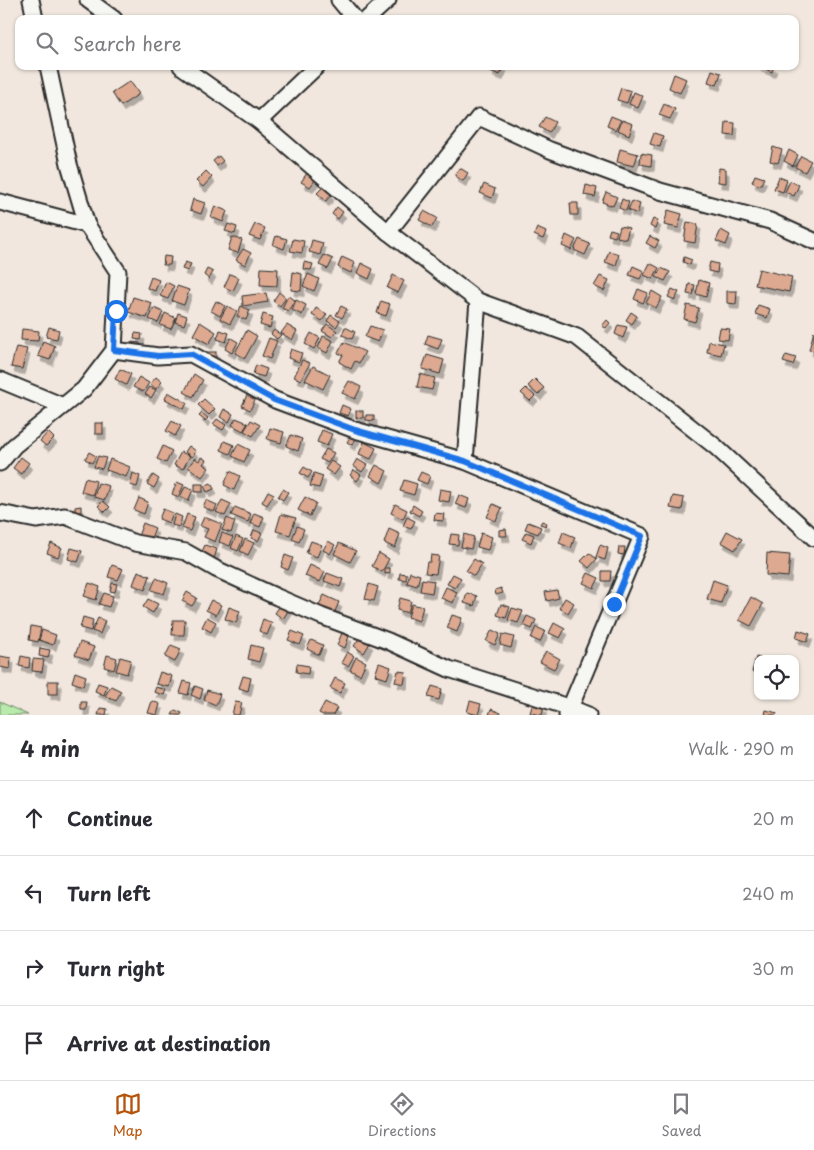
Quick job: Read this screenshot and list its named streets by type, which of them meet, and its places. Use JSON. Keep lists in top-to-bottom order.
{
  "page": {
    "search": "Search here",
    "heading": ["4 min", "Walk · 290 m"],
    "list": [
      ["Continue", "20 m"],
      ["Turn left", "240 m"],
      ["Turn right", "30 m"],
      "Arrive at destination"
    ],
    "nav": ["Map", "Directions", "Saved"]
  }
}
